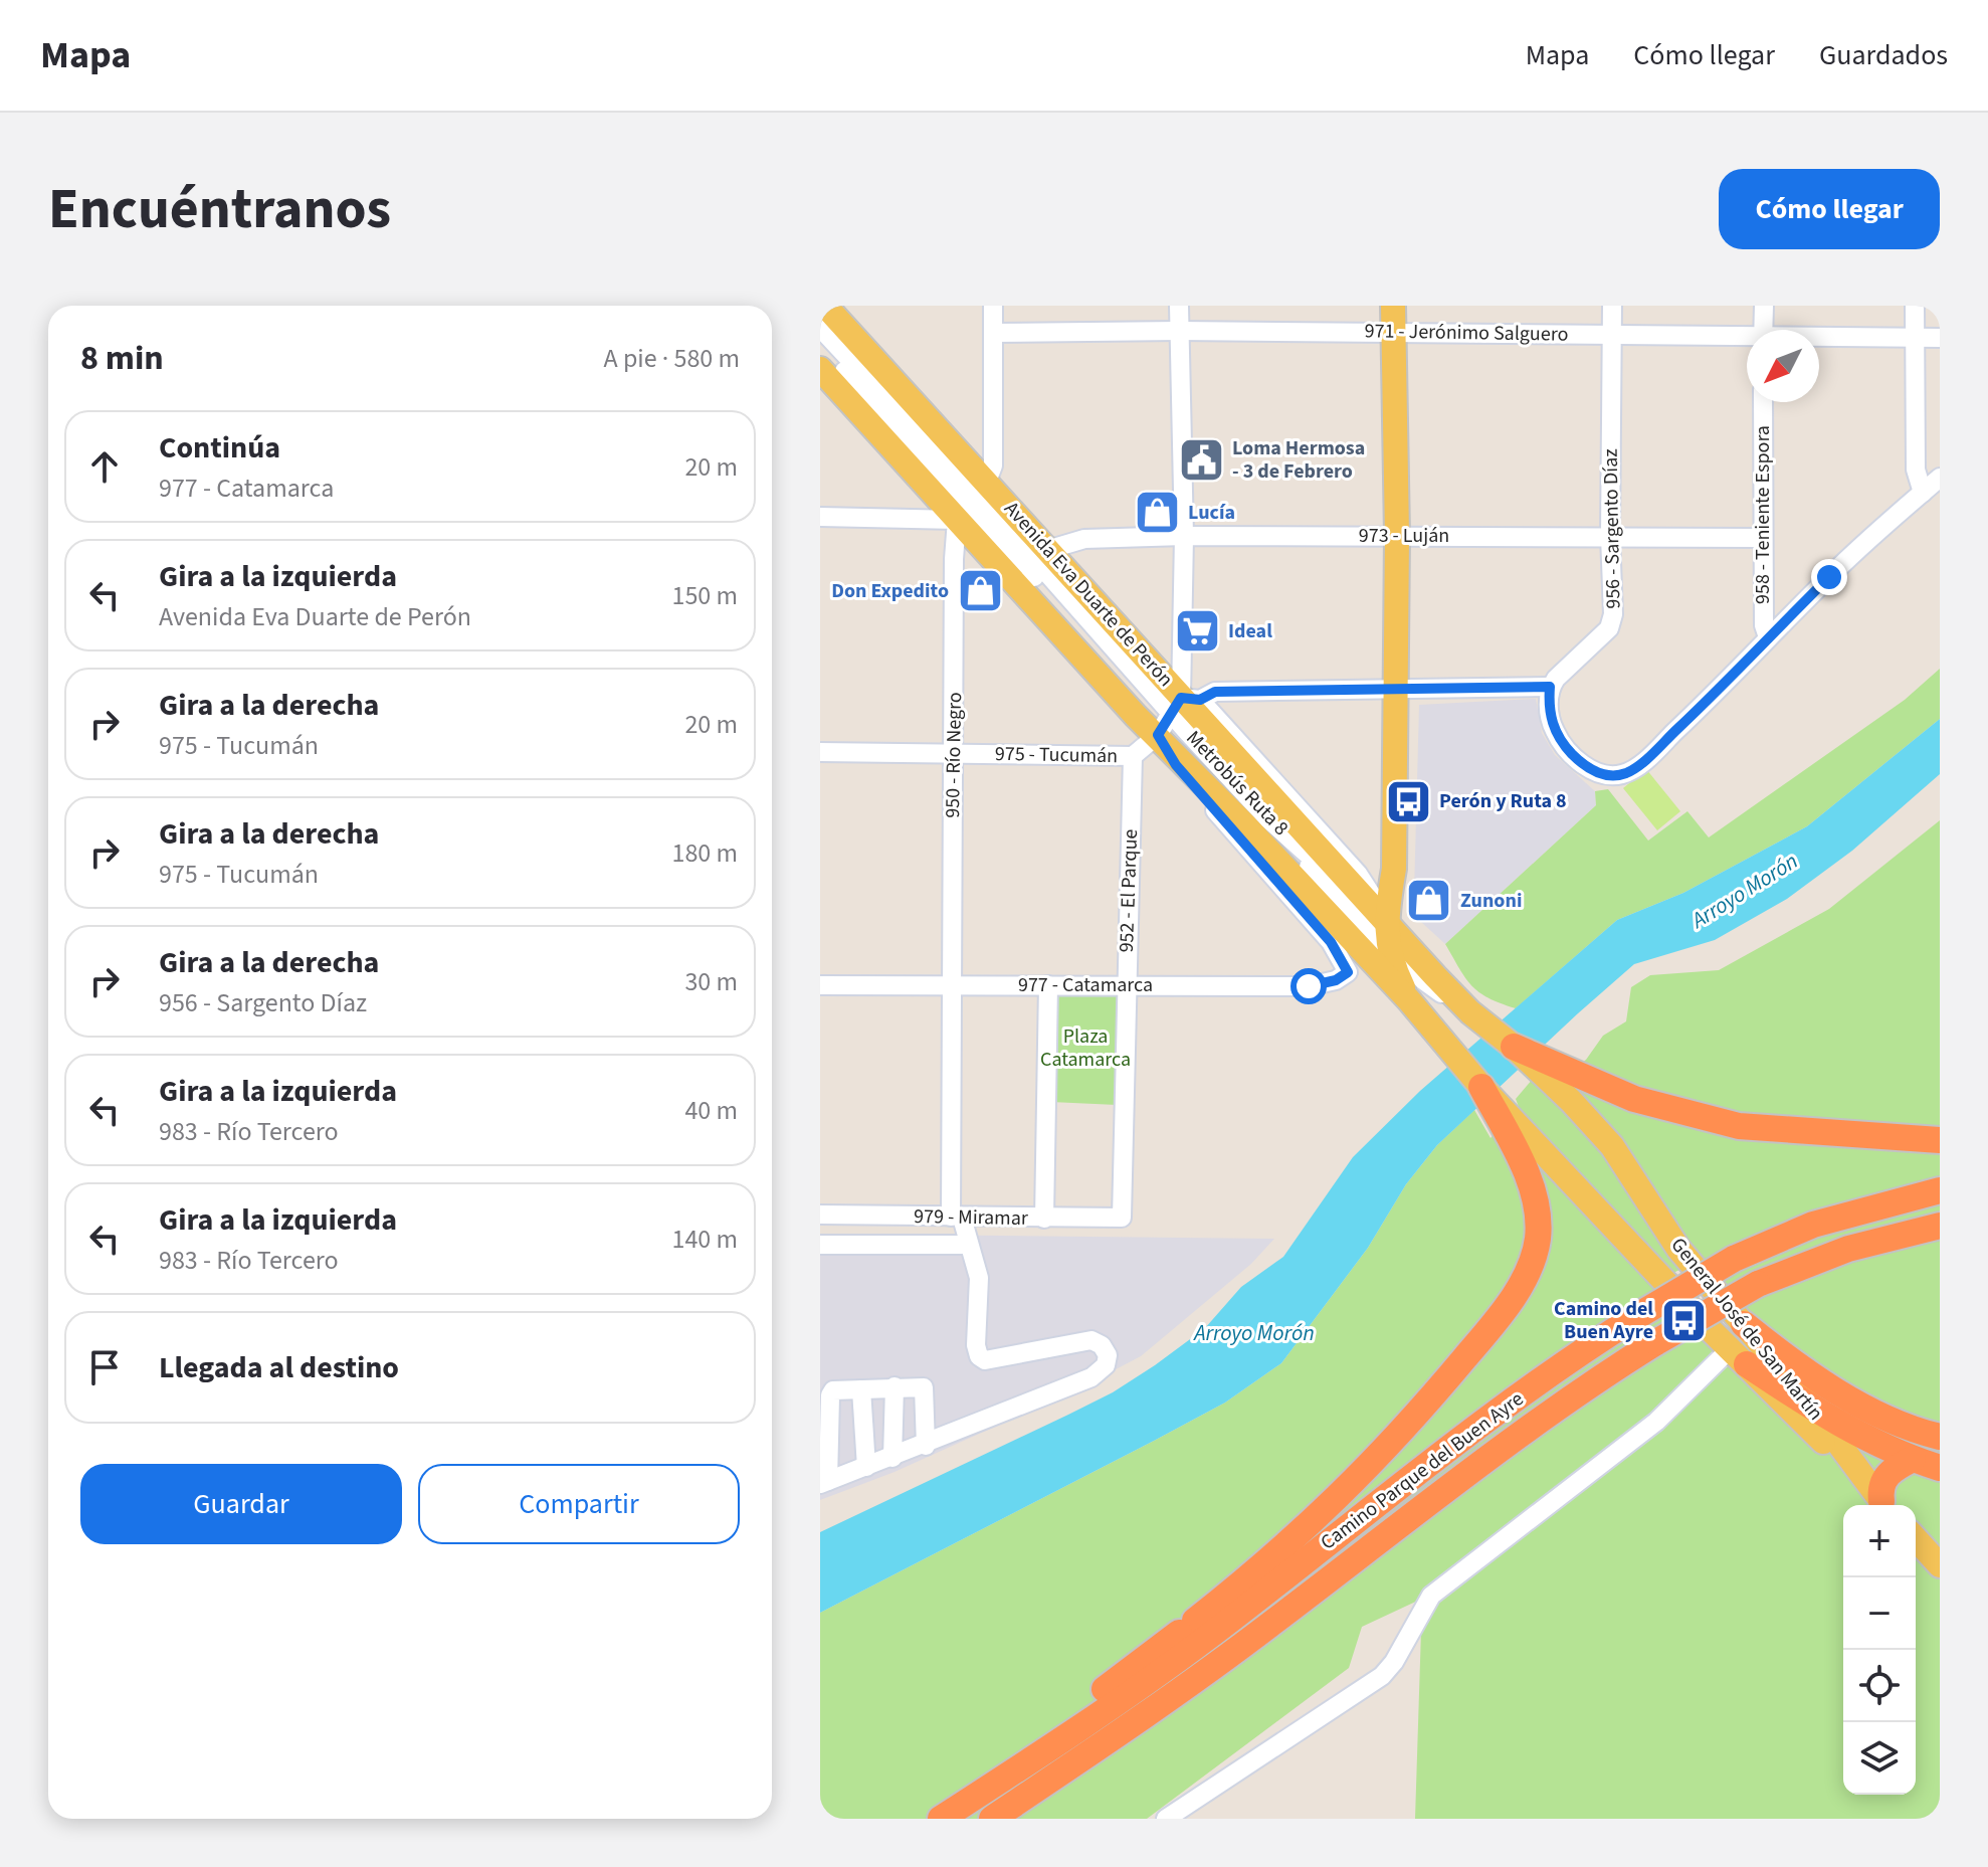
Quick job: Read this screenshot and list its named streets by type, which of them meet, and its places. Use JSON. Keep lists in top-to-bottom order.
{
  "streets": {
    "highway": ["Camino Parque del Buen Ayre"],
    "main road": ["Avenida Eva Duarte de Perón", "General José de San Martín"],
    "street": [
      "971 - Jerónimo Salguero",
      "958 - Teniente Espora",
      "956 - Sargento Díaz",
      "973 - Luján",
      "950 - Río Negro",
      "975 - Tucumán",
      "Metrobús Ruta 8",
      "952 - El Parque",
      "977 - Catamarca",
      "979 - Miramar"
    ]
  },
  "crossings": [
    ["971 - Jerónimo Salguero", "956 - Sargento Díaz"],
    ["971 - Jerónimo Salguero", "950 - Río Negro"],
    ["958 - Teniente Espora", "973 - Luján"],
    ["956 - Sargento Díaz", "973 - Luján"],
    ["956 - Sargento Díaz", "975 - Tucumán"],
    ["973 - Luján", "Avenida Eva Duarte de Perón"],
    ["Avenida Eva Duarte de Perón", "950 - Río Negro"],
    ["Avenida Eva Duarte de Perón", "975 - Tucumán"],
    ["Avenida Eva Duarte de Perón", "Metrobús Ruta 8"],
    ["Avenida Eva Duarte de Perón", "977 - Catamarca"],
    ["950 - Río Negro", "975 - Tucumán"],
    ["950 - Río Negro", "977 - Catamarca"],
    ["950 - Río Negro", "979 - Miramar"],
    ["975 - Tucumán", "952 - El Parque"],
    ["952 - El Parque", "977 - Catamarca"],
    ["952 - El Parque", "979 - Miramar"]
  ],
  "water": ["Arroyo Morón"],
  "parks": ["Plaza Catamarca"],
  "places": {
    "public building": ["Loma Hermosa - 3 de Febrero"],
    "shop": ["Lucía", "Don Expedito", "Zunoni"],
    "supermarket": ["Ideal"],
    "bus stop": ["Perón y Ruta 8", "Camino del Buen Ayre"]
  },
  "north": "bottom left",
  "page": {
    "header": "Mapa",
    "nav": ["Mapa", "Cómo llegar", "Guardados"],
    "buttons": [
      "Cómo llegar",
      ["Guardar", "Compartir"]
    ],
    "title": "Encuéntranos",
    "heading": ["8 min", "A pie · 580 m"],
    "list": [
      ["Continúa", "977 - Catamarca", "20 m"],
      ["Gira a la izquierda", "Avenida Eva Duarte de Perón", "150 m"],
      ["Gira a la derecha", "975 - Tucumán", "20 m"],
      ["Gira a la derecha", "975 - Tucumán", "180 m"],
      ["Gira a la derecha", "956 - Sargento Díaz", "30 m"],
      ["Gira a la izquierda", "983 - Río Tercero", "40 m"],
      ["Gira a la izquierda", "983 - Río Tercero", "140 m"],
      "Llegada al destino"
    ],
    "map_buttons": ["+", "−"]
  }
}
